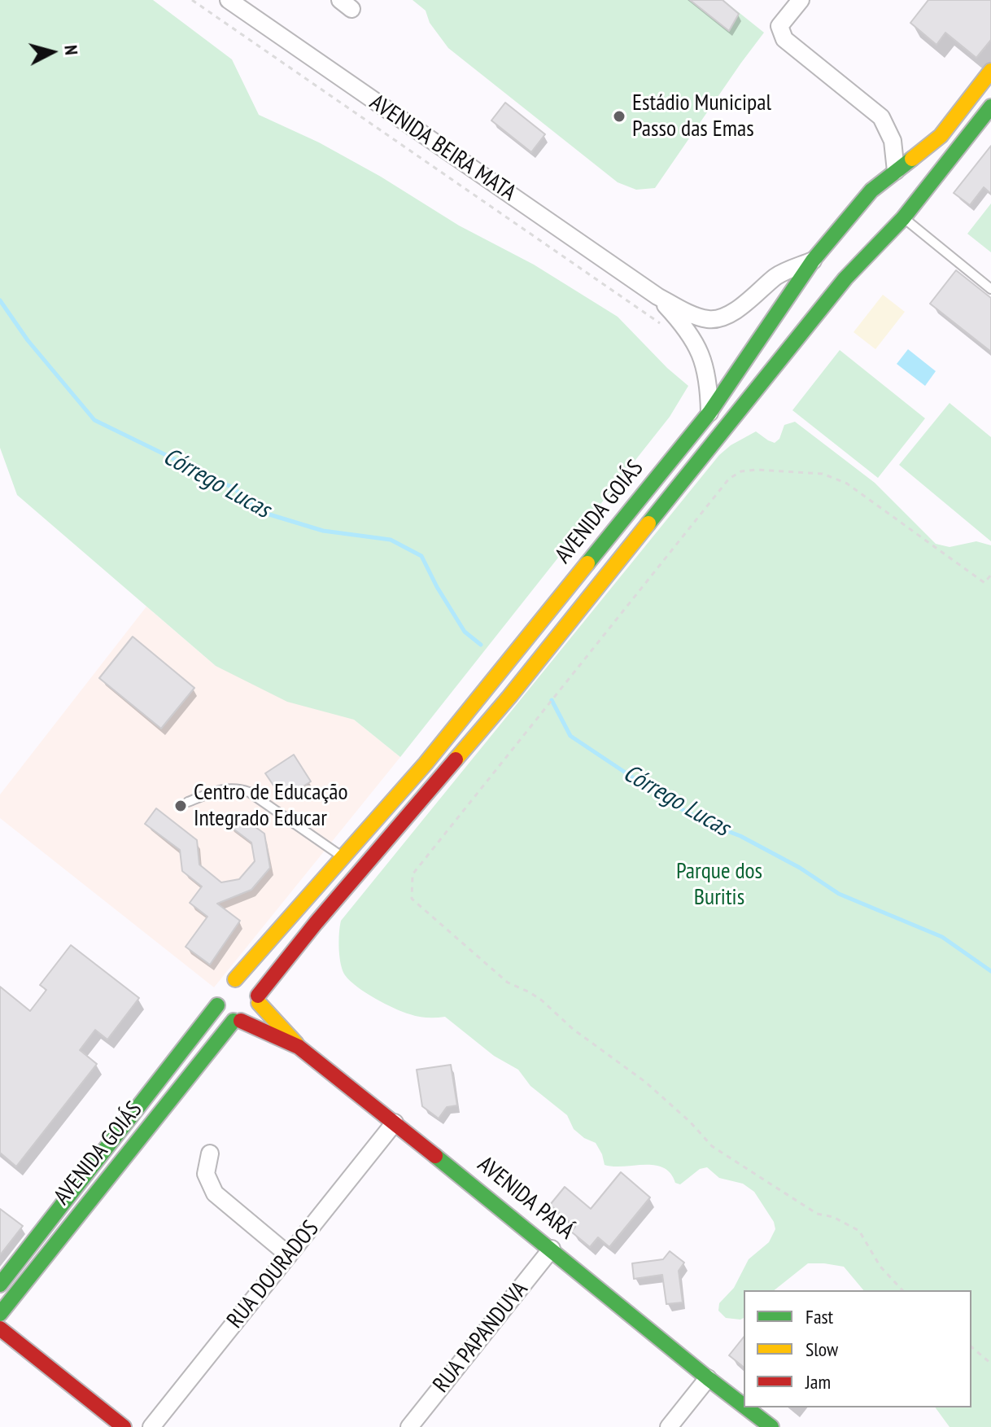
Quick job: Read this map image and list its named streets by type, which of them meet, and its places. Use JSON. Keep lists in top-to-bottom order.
{
  "streets": {
    "main road": ["AVENIDA GOIÁS", "AVENIDA PARÁ"],
    "street": ["AVENIDA BEIRA MATA", "RUA DOURADOS", "RUA PAPANDUVA"]
  },
  "crossings": [
    ["AVENIDA BEIRA MATA", "AVENIDA GOIÁS"],
    ["AVENIDA GOIÁS", "AVENIDA PARÁ"],
    ["AVENIDA PARÁ", "RUA DOURADOS"],
    ["AVENIDA PARÁ", "RUA PAPANDUVA"]
  ],
  "water": ["Córrego Lucas"],
  "parks": ["Parque dos Buritis"],
  "places": ["Estádio Municipal Passo das Emas", "Centro de Educação Integrado Educar"],
  "legend": ["Fast", "Slow", "Jam"],
  "north": "right"
}
